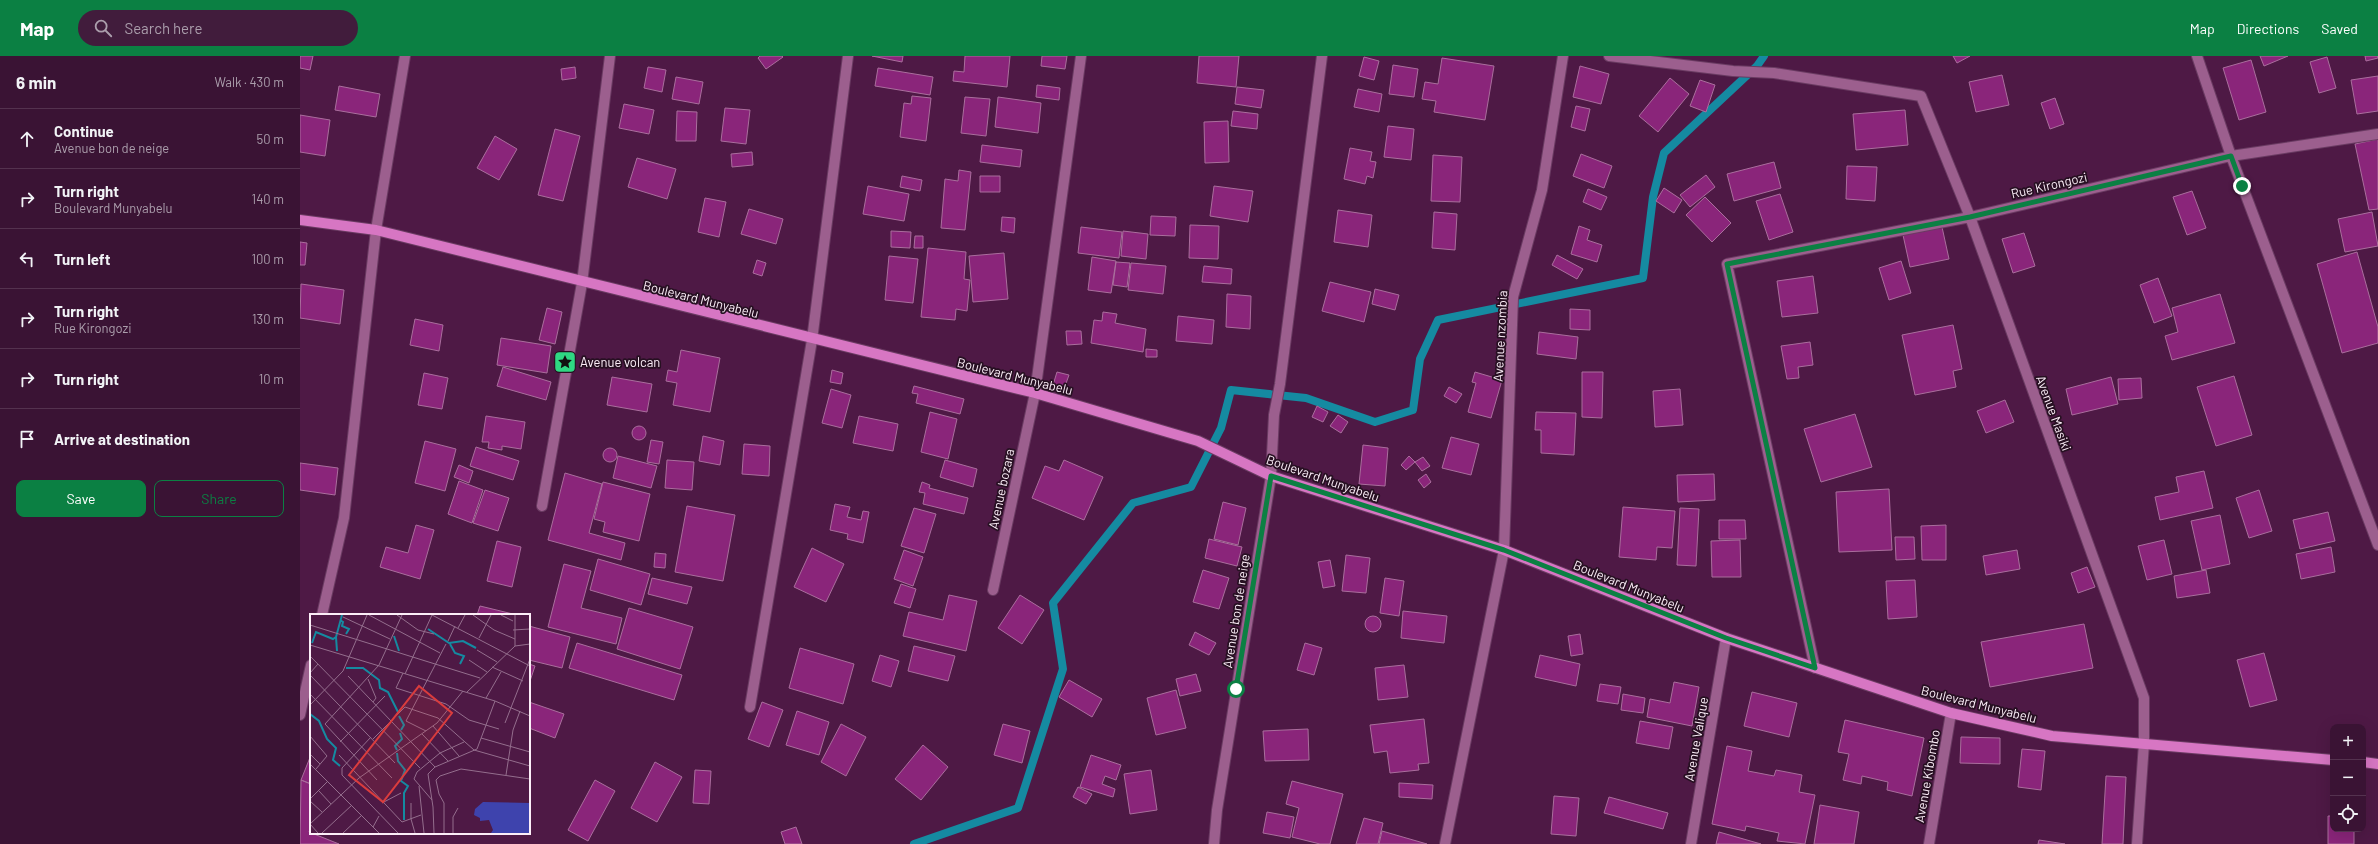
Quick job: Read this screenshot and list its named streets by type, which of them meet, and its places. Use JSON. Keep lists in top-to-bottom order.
{
  "streets": {
    "street": [
      "Rue Kirongozi",
      "Boulevard Munyabelu",
      "Avenue nzombia",
      "Avenue Masiki",
      "Avenue bozara",
      "Avenue bon de neige",
      "Avenue Valique",
      "Avenue Kibombo"
    ]
  },
  "crossings": [
    ["Rue Kirongozi", "Boulevard Munyabelu"],
    ["Rue Kirongozi", "Avenue Masiki"],
    ["Boulevard Munyabelu", "Avenue nzombia"],
    ["Boulevard Munyabelu", "Avenue Masiki"],
    ["Boulevard Munyabelu", "Avenue bozara"],
    ["Boulevard Munyabelu", "Avenue bon de neige"],
    ["Boulevard Munyabelu", "Avenue Valique"],
    ["Boulevard Munyabelu", "Avenue Kibombo"]
  ],
  "places": {
    "place": ["Avenue volcan"]
  },
  "page": {
    "header": "Map",
    "search": "Search here",
    "nav": ["Map", "Directions", "Saved"],
    "heading": ["6 min", "Walk · 430 m"],
    "list": [
      ["Continue", "Avenue bon de neige", "50 m"],
      ["Turn right", "Boulevard Munyabelu", "140 m"],
      ["Turn left", "100 m"],
      ["Turn right", "Rue Kirongozi", "130 m"],
      ["Turn right", "10 m"],
      "Arrive at destination"
    ],
    "buttons": ["Save", "Share"],
    "map_buttons": ["+", "−"]
  }
}
